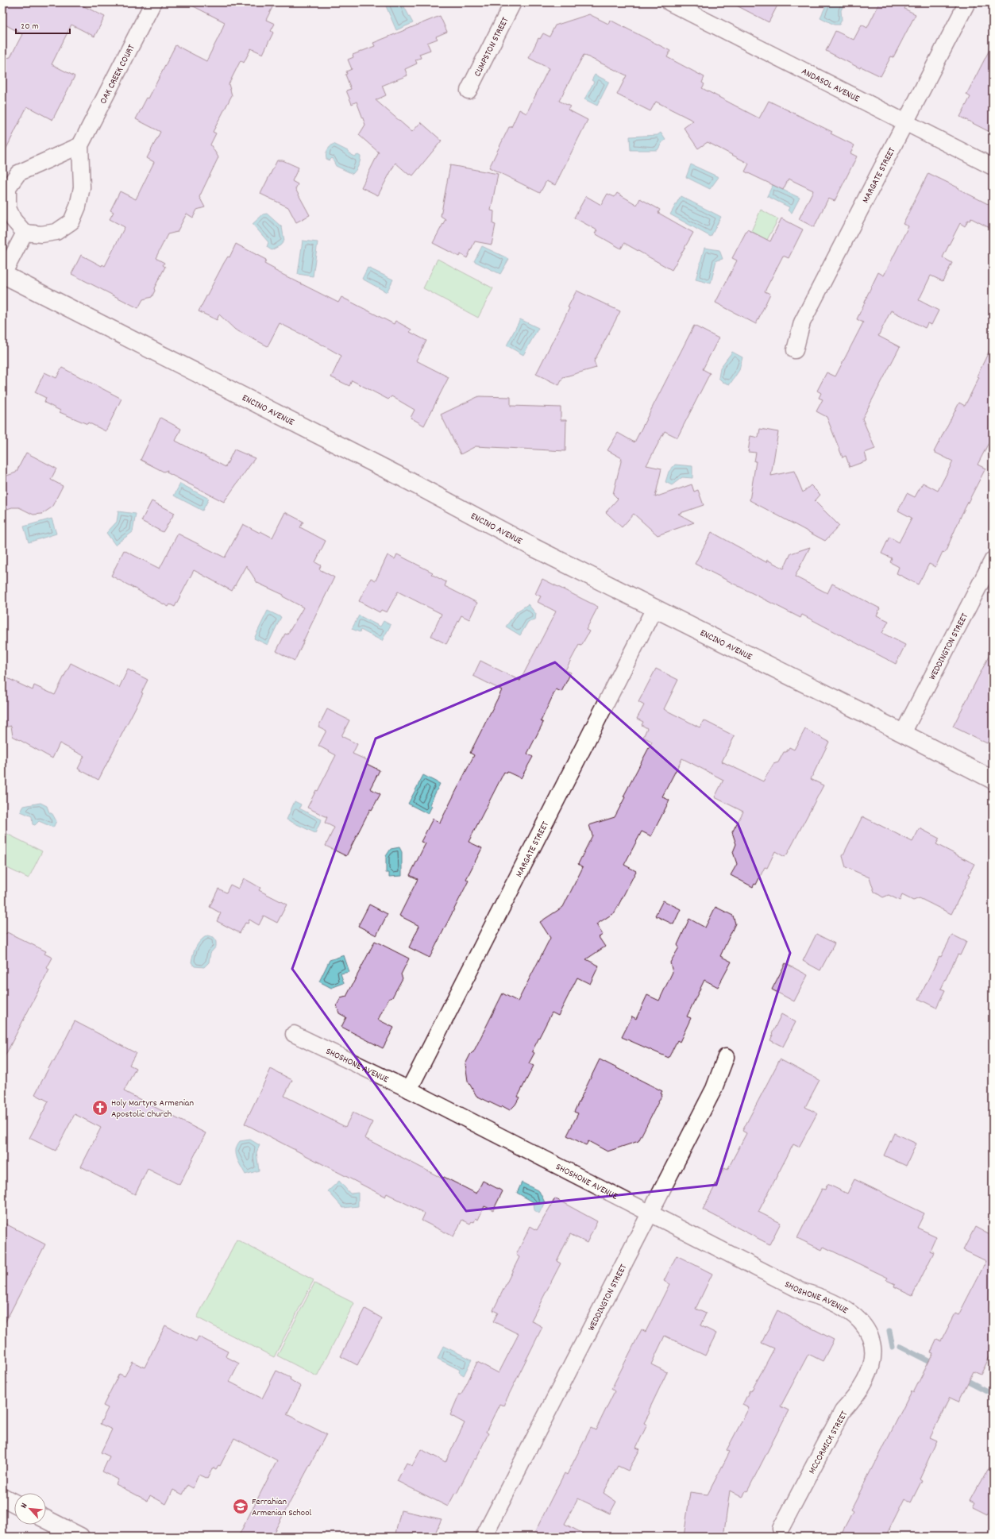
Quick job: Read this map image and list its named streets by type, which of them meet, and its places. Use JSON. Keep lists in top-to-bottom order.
{
  "streets": {
    "street": [
      "CUMPSTON STREET",
      "OAK CREEK COURT",
      "ANDASOL AVENUE",
      "MARGATE STREET",
      "ENCINO AVENUE",
      "WEDDINGTON STREET",
      "SHOSHONE AVENUE",
      "MCCORMICK STREET"
    ]
  },
  "crossings": [
    ["ANDASOL AVENUE", "MARGATE STREET"],
    ["MARGATE STREET", "ENCINO AVENUE"],
    ["MARGATE STREET", "SHOSHONE AVENUE"],
    ["ENCINO AVENUE", "WEDDINGTON STREET"],
    ["WEDDINGTON STREET", "SHOSHONE AVENUE"],
    ["SHOSHONE AVENUE", "MCCORMICK STREET"]
  ],
  "places": {
    "church": ["Holy Martyrs Armenian Apostolic Church"],
    "school or university": ["Ferrahian Armenian School"]
  },
  "scale_bar": "20 m",
  "north": "top left"
}
